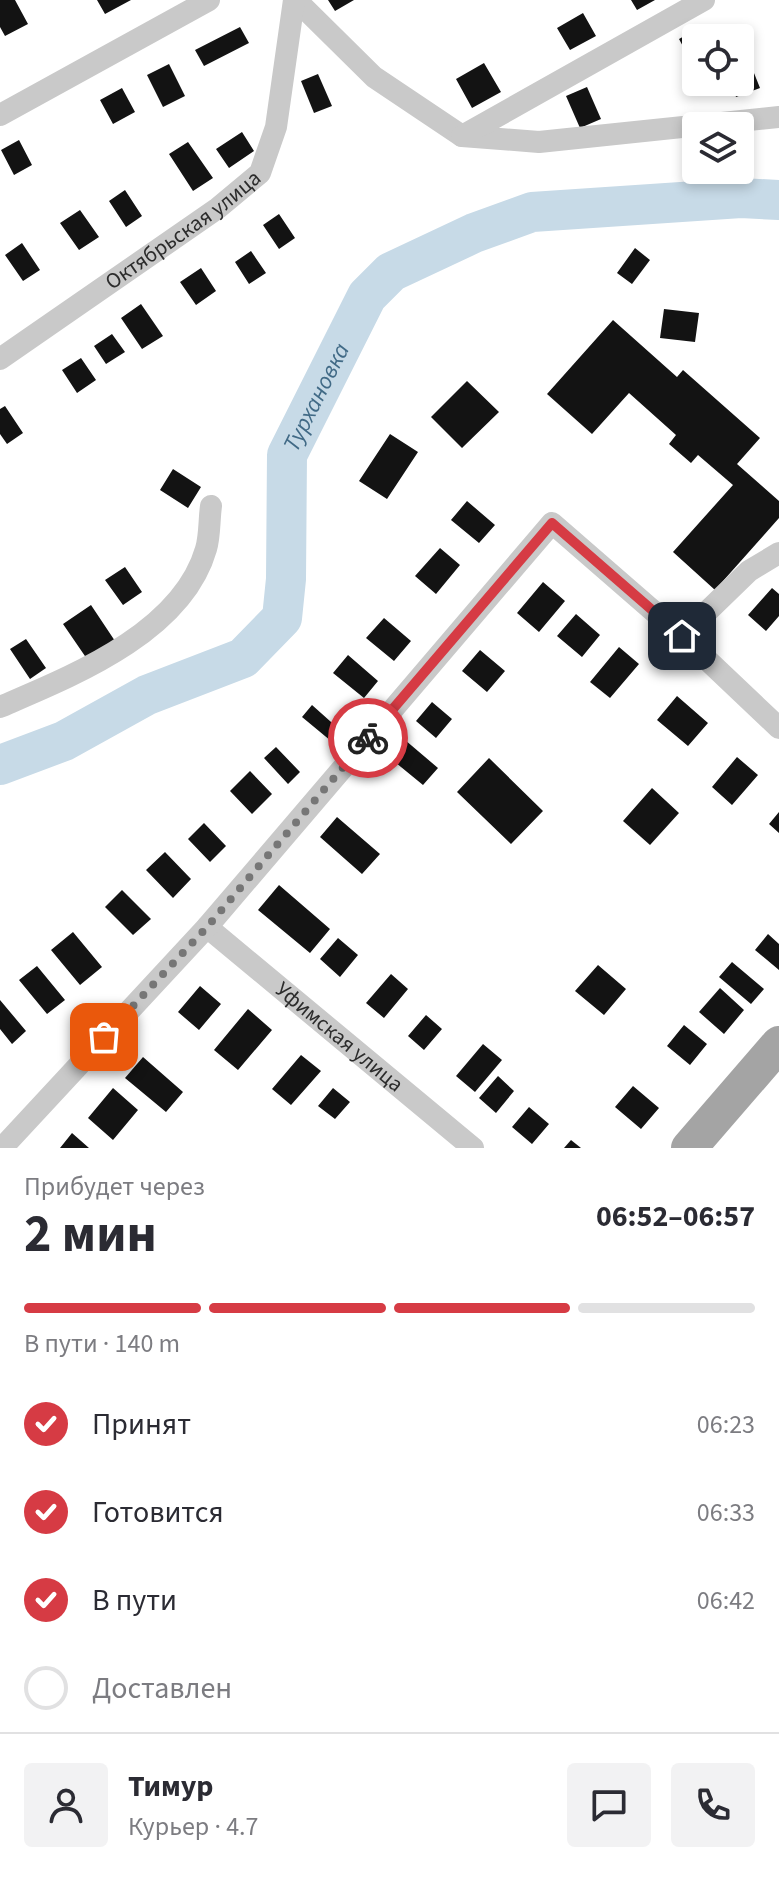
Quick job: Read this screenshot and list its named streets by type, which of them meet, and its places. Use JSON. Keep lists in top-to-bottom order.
{
  "streets": {
    "street": ["Октябрьская улица", "Уфимская улица"]
  },
  "water": ["Турхановка"],
  "page": {
    "heading": ["2 мин", "Прибудет через", "06:52–06:57"],
    "panel": ["Тимур", "Курьер · 4.7"],
    "bar": "В пути · 140 m",
    "list": [
      ["Принят", "06:23"],
      ["Готовится", "06:33"],
      ["В пути", "06:42"],
      "Доставлен"
    ]
  }
}
